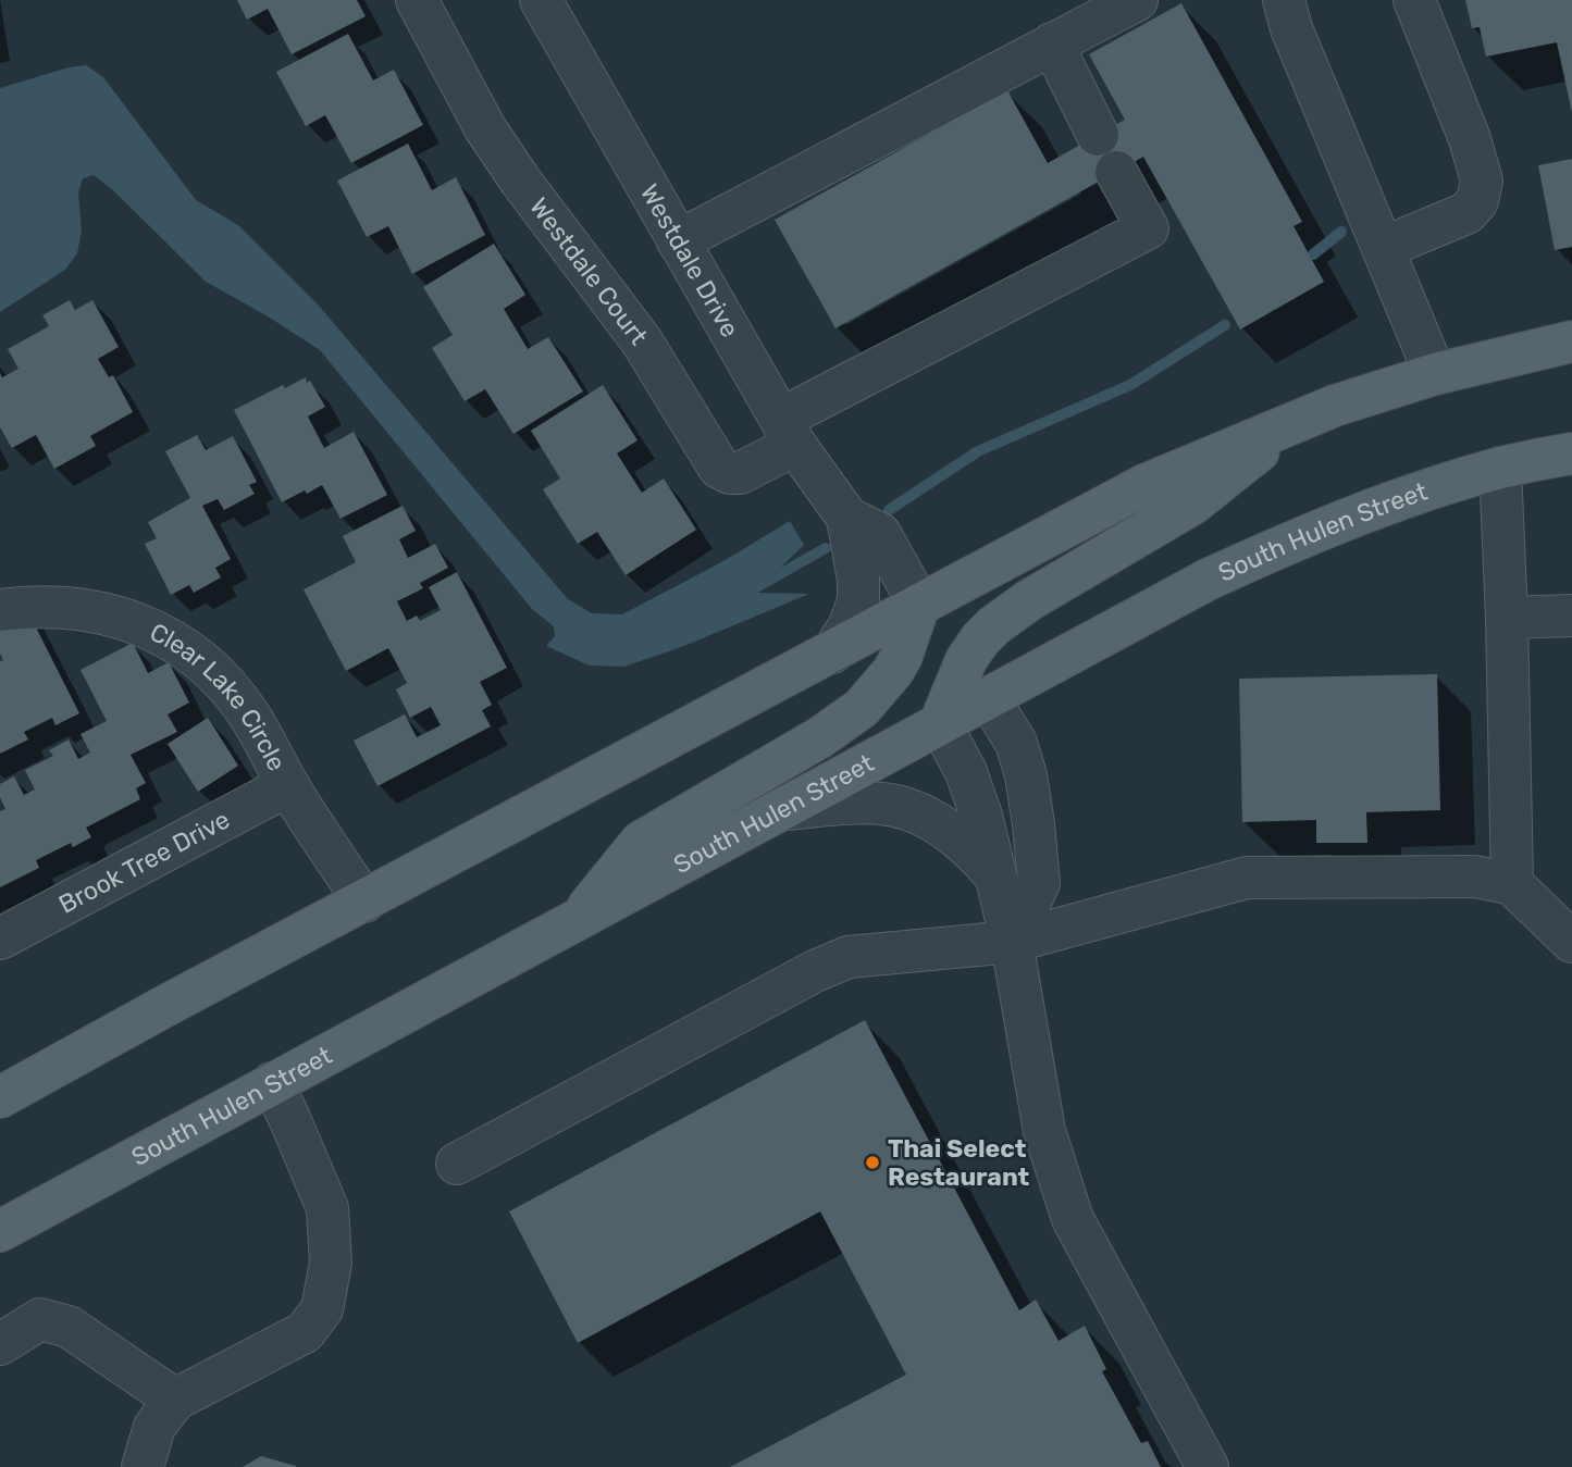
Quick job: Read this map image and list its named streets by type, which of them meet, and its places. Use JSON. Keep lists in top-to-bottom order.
{
  "streets": {
    "main road": ["South Hulen Street"],
    "street": [
      "Westdale Drive",
      "Westdale Court",
      "Clear Lake Circle",
      "Brook Tree Drive"
    ]
  },
  "crossings": [
    ["Westdale Drive", "Westdale Court"],
    ["Clear Lake Circle", "Brook Tree Drive"]
  ],
  "places": ["Thai Select Restaurant"]
}
